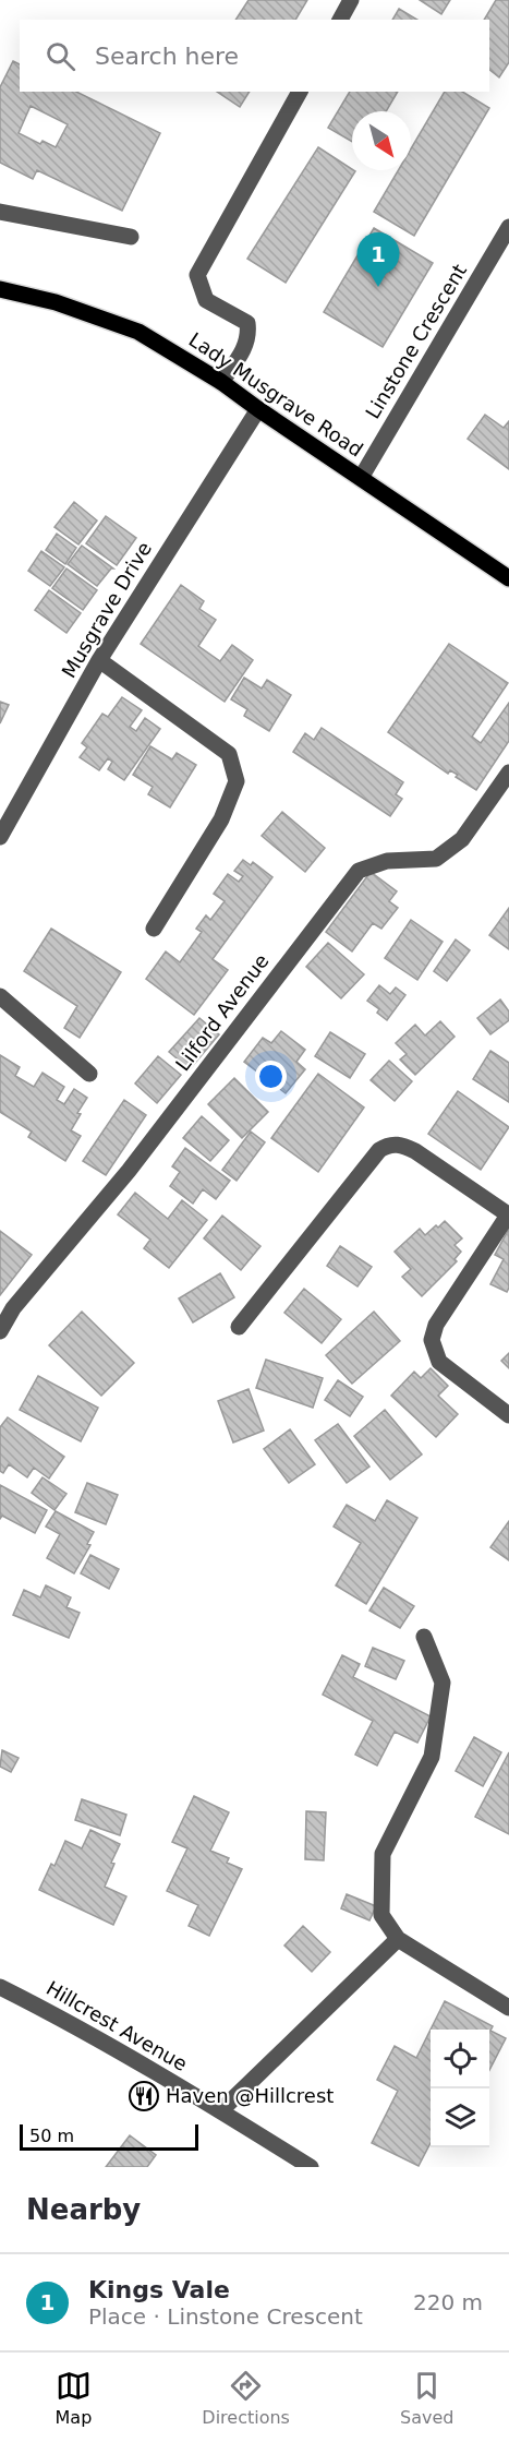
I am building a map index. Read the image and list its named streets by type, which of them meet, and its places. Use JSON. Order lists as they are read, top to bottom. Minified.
{"streets":{"main road":["Lady Musgrave Road"],"street":["Linstone Crescent","Musgrave Drive","Lilford Avenue","Hillcrest Avenue"]},"crossings":[["Linstone Crescent","Lady Musgrave Road"],["Lady Musgrave Road","Musgrave Drive"]],"places":{"restaurant":["Haven @Hillcrest"]},"scale_bar":"50 m","north":"bottom right","page":{"search":"Search here","pins":"1","scale":"50 m","heading":"Nearby","list":[{"mark":"1","name":"Kings Vale","note":"Place · Linstone Crescent","value":"220 m"}],"nav":["Map","Directions","Saved"]}}
